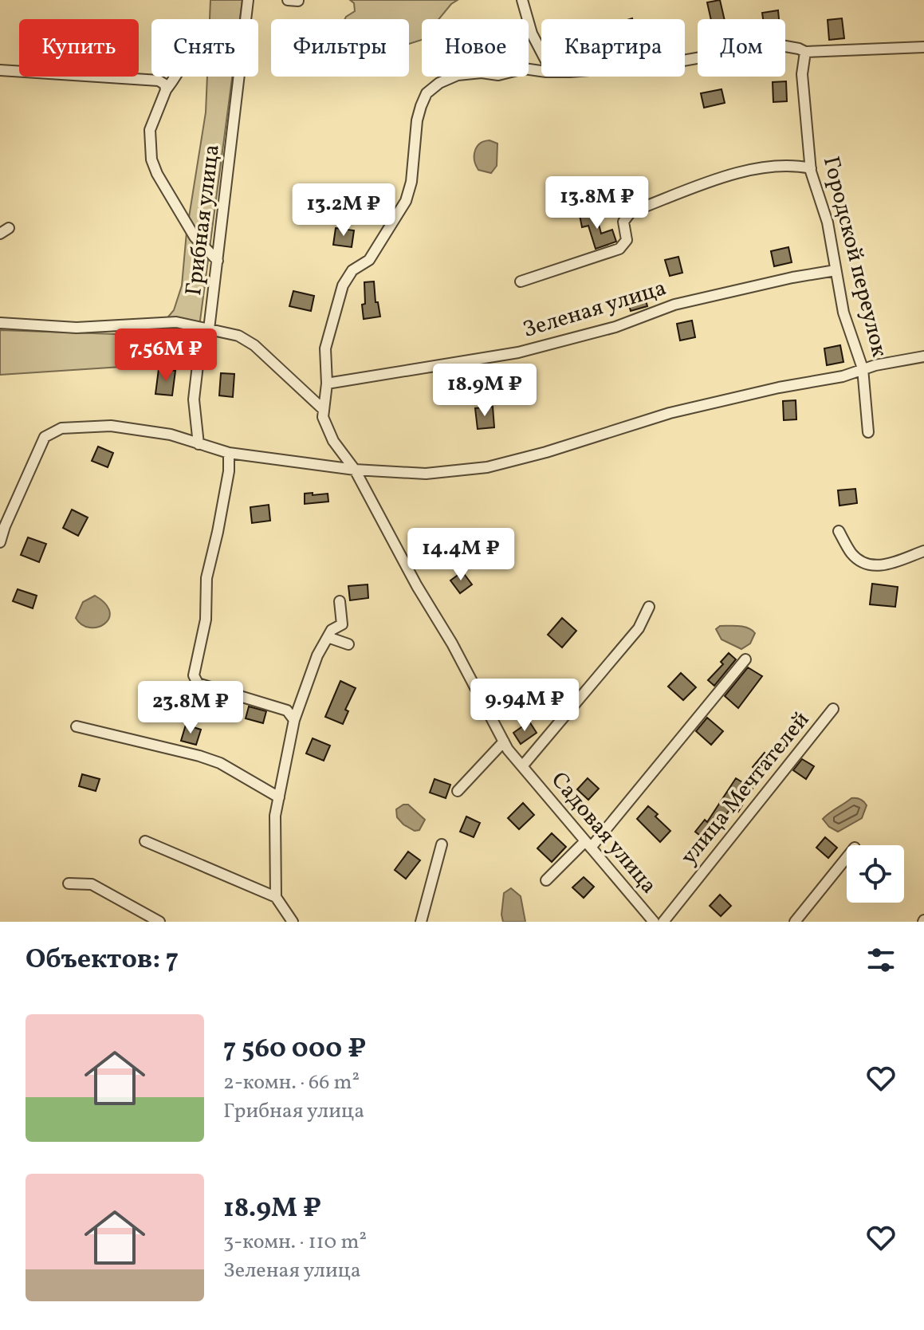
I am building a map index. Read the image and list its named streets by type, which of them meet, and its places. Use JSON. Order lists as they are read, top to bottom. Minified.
{"streets":{"street":["Грибная улица","Городской переулок","Зеленая улица","улица Мечтателей","Садовая улица"]},"crossings":[["Городской переулок","Зеленая улица"]],"page":{"chip":["Купить","Снять","Фильтры","Новое","Квартира","Дом"],"price":["13.8M ₽","13.2M ₽","7.56M ₽","18.9M ₽","14.4M ₽","9.94M ₽","23.8M ₽"],"heading":"Объектов: 7","list":[{"name":"7 560 000 ₽","note":"2-комн. · 66 m² · Грибная улица"},{"name":"18.9M ₽","note":"3-комн. · 110 m² · Зеленая улица"}]}}
